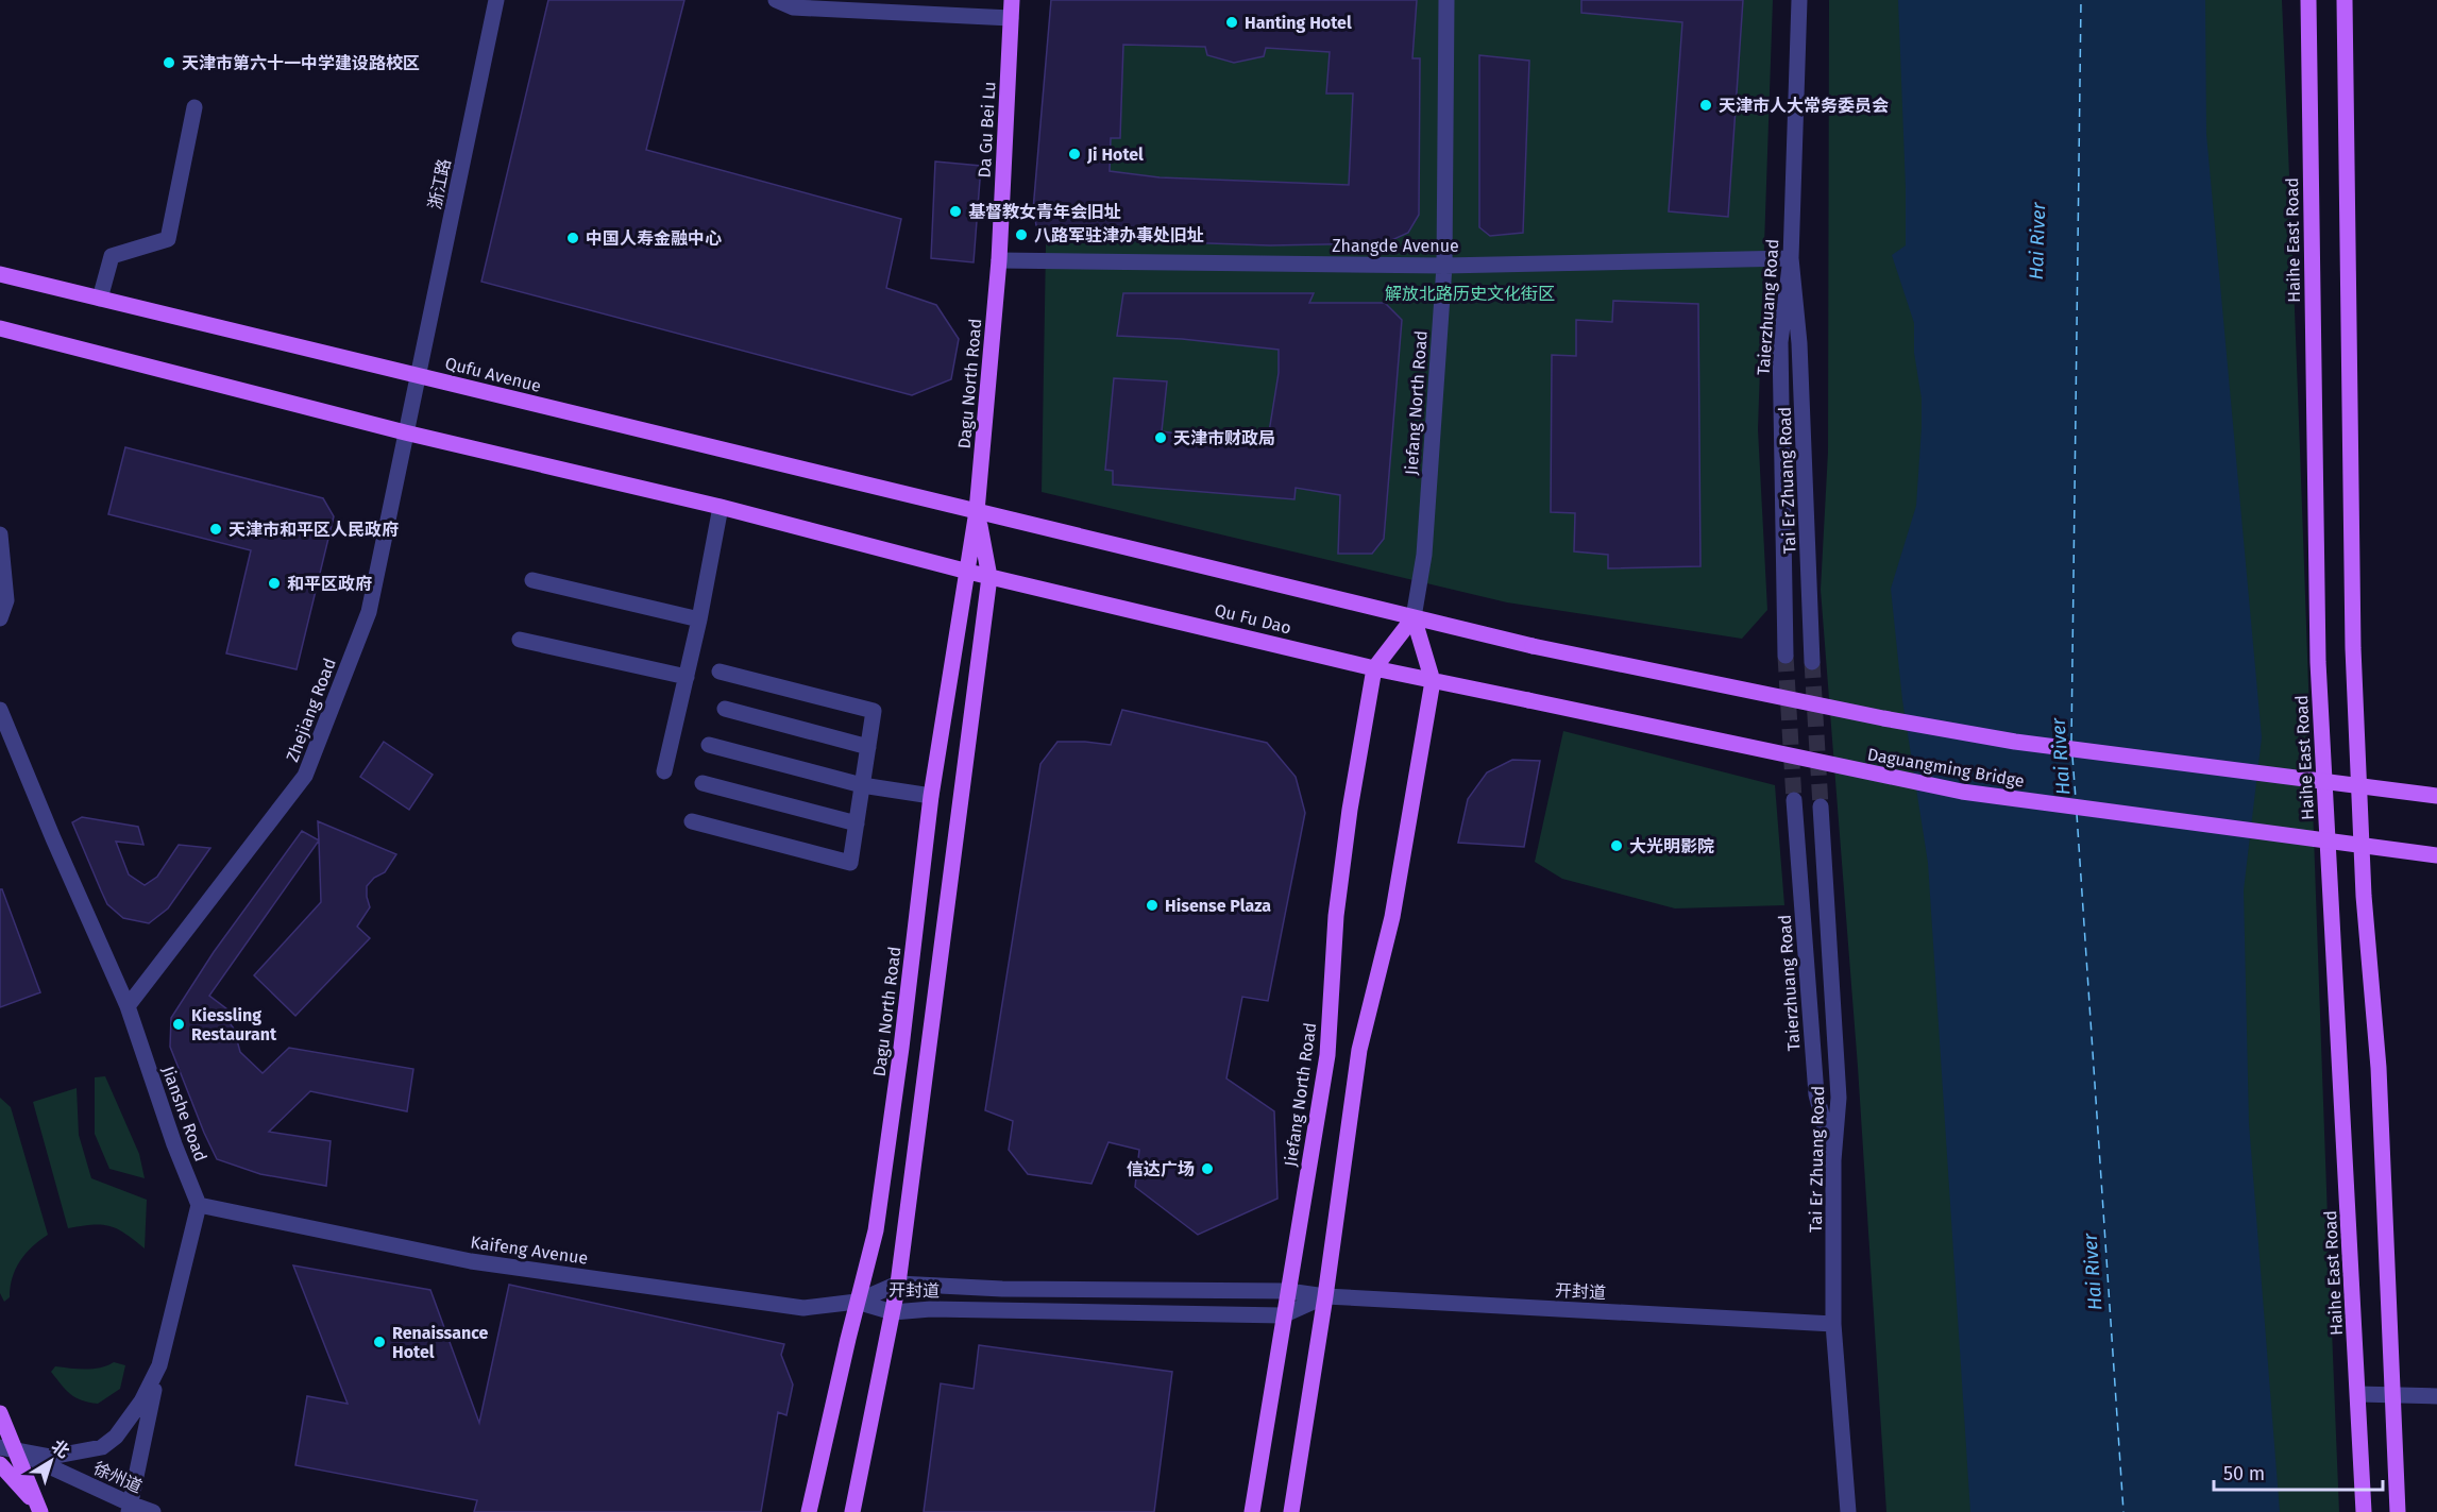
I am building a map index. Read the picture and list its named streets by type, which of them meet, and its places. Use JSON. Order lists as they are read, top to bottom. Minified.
{"streets":{"main road":["Da Gu Bei Lu","Haihe East Road","Qufu Avenue","Dagu North Road","Jiefang North Road","Qu Fu Dao","Daguangming Bridge"],"street":["浙江路","Zhangde Avenue","Taierzhuang Road","Tai Er Zhuang Road","Zhejiang Road","Jianshe Road","Kaifeng Avenue","开封道","徐州道"]},"crossings":[["Da Gu Bei Lu","Zhangde Avenue"],["Da Gu Bei Lu","Dagu North Road"],["浙江路","Qufu Avenue"],["浙江路","Zhejiang Road"],["Zhangde Avenue","Taierzhuang Road"],["Zhangde Avenue","Dagu North Road"],["Zhangde Avenue","Jiefang North Road"],["Zhangde Avenue","Tai Er Zhuang Road"],["Taierzhuang Road","Tai Er Zhuang Road"],["Qufu Avenue","Dagu North Road"],["Qufu Avenue","Zhejiang Road"],["Dagu North Road","Qu Fu Dao"],["Dagu North Road","Kaifeng Avenue"],["Dagu North Road","开封道"],["Jiefang North Road","Qu Fu Dao"],["Jiefang North Road","开封道"],["Tai Er Zhuang Road","开封道"],["Qu Fu Dao","Daguangming Bridge"],["Zhejiang Road","Jianshe Road"],["Jianshe Road","Kaifeng Avenue"],["Kaifeng Avenue","开封道"]],"water":["Hai River"],"parks":["解放北路历史文化街区"],"places":["Hanting Hotel","天津市第六十一中学建设路校区","天津市人大常务委员会","Ji Hotel","基督教女青年会旧址","八路军驻津办事处旧址","中国人寿金融中心","天津市财政局","天津市和平区人民政府","和平区政府","大光明影院","Hisense Plaza","Kiessling Restaurant","信达广场","Renaissance Hotel"],"scale_bar":"50 m","north":"top right"}
